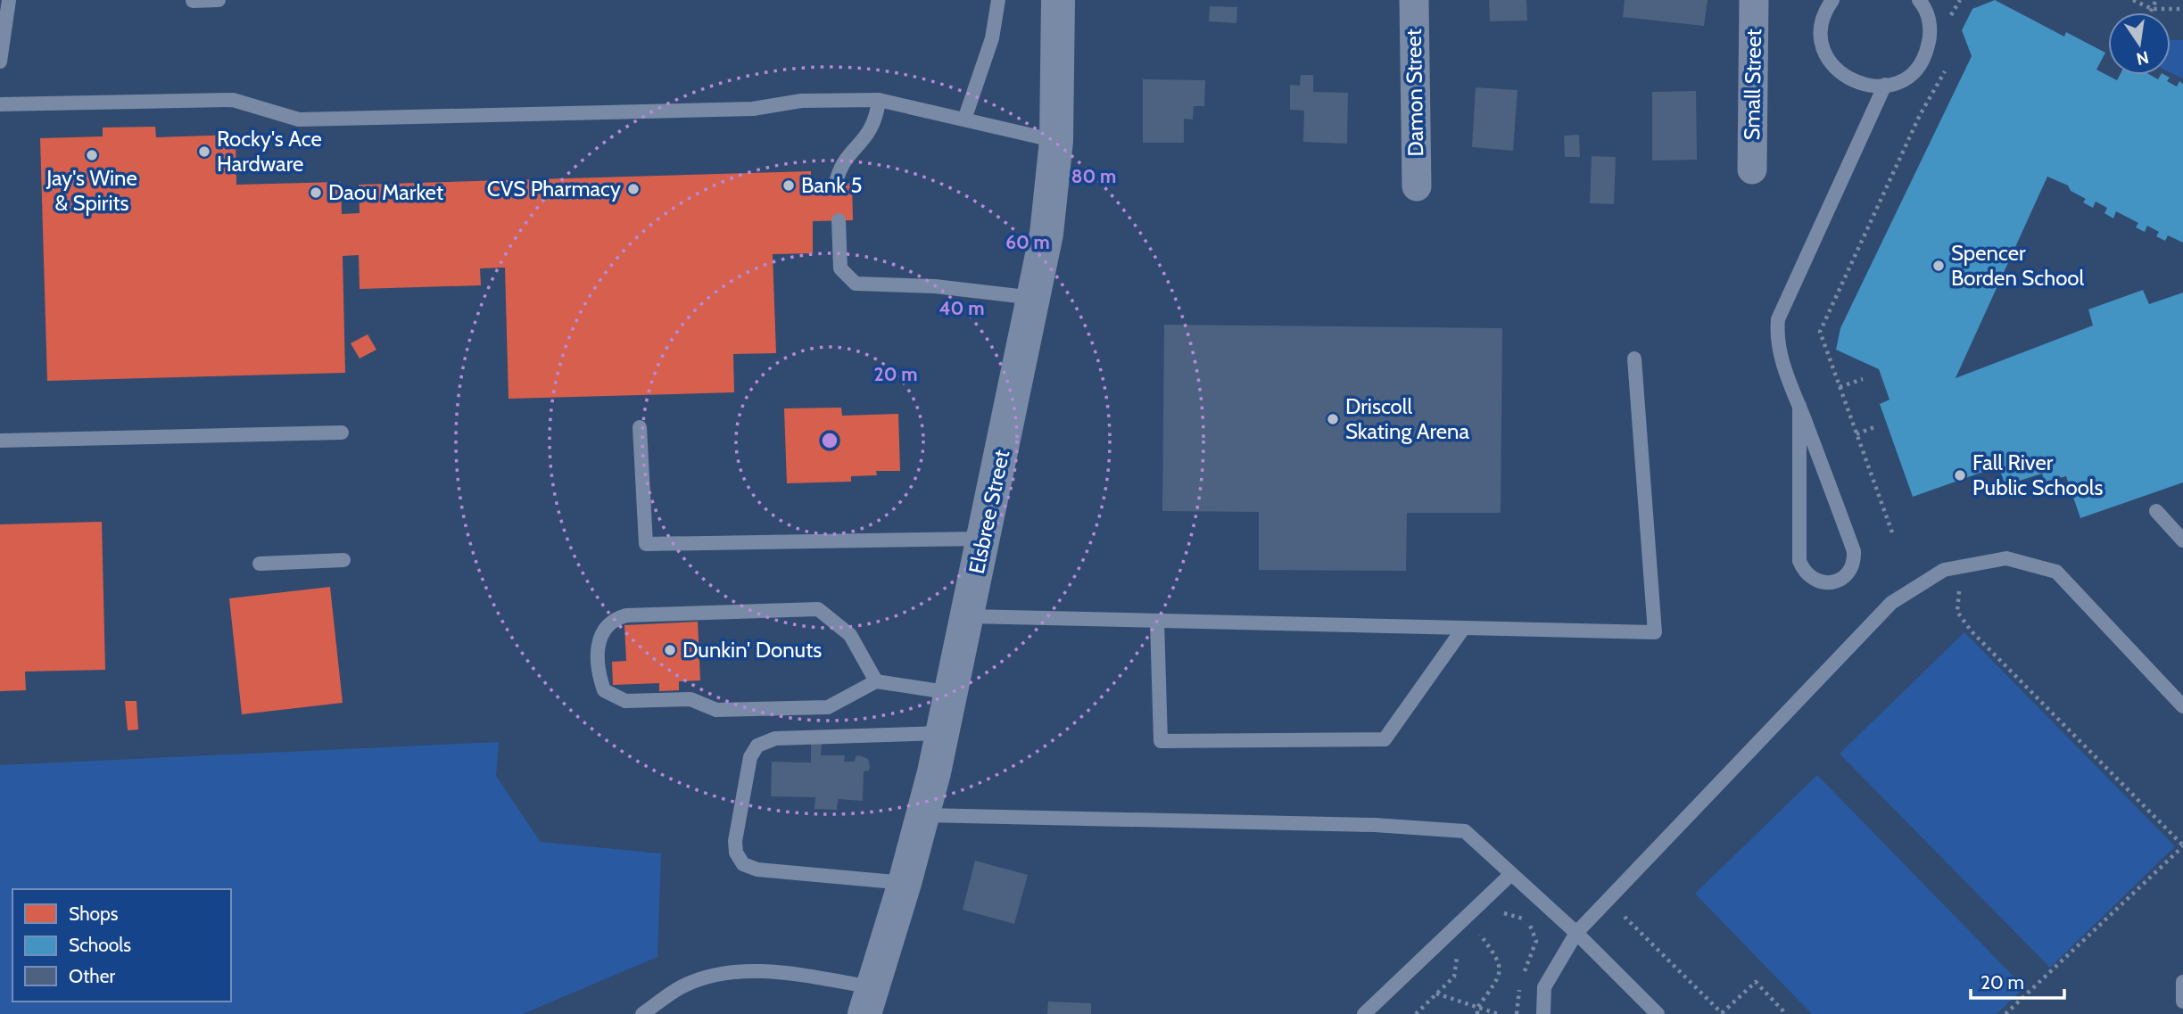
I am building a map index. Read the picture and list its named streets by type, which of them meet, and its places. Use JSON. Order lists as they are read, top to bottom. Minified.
{"streets":{"street":["Small Street","Damon Street","Elsbree Street"]},"places":["Rocky's Ace Hardware","Jay's Wine & Spirits","Bank 5","CVS Pharmacy","Daou Market","Spencer Borden School","Driscoll Skating Arena","Fall River Public Schools","Dunkin' Donuts"],"legend":["Shops","Schools","Other"],"scale_bar":"20 m","north":"bottom","rings":["80 m","60 m","40 m","20 m"]}
